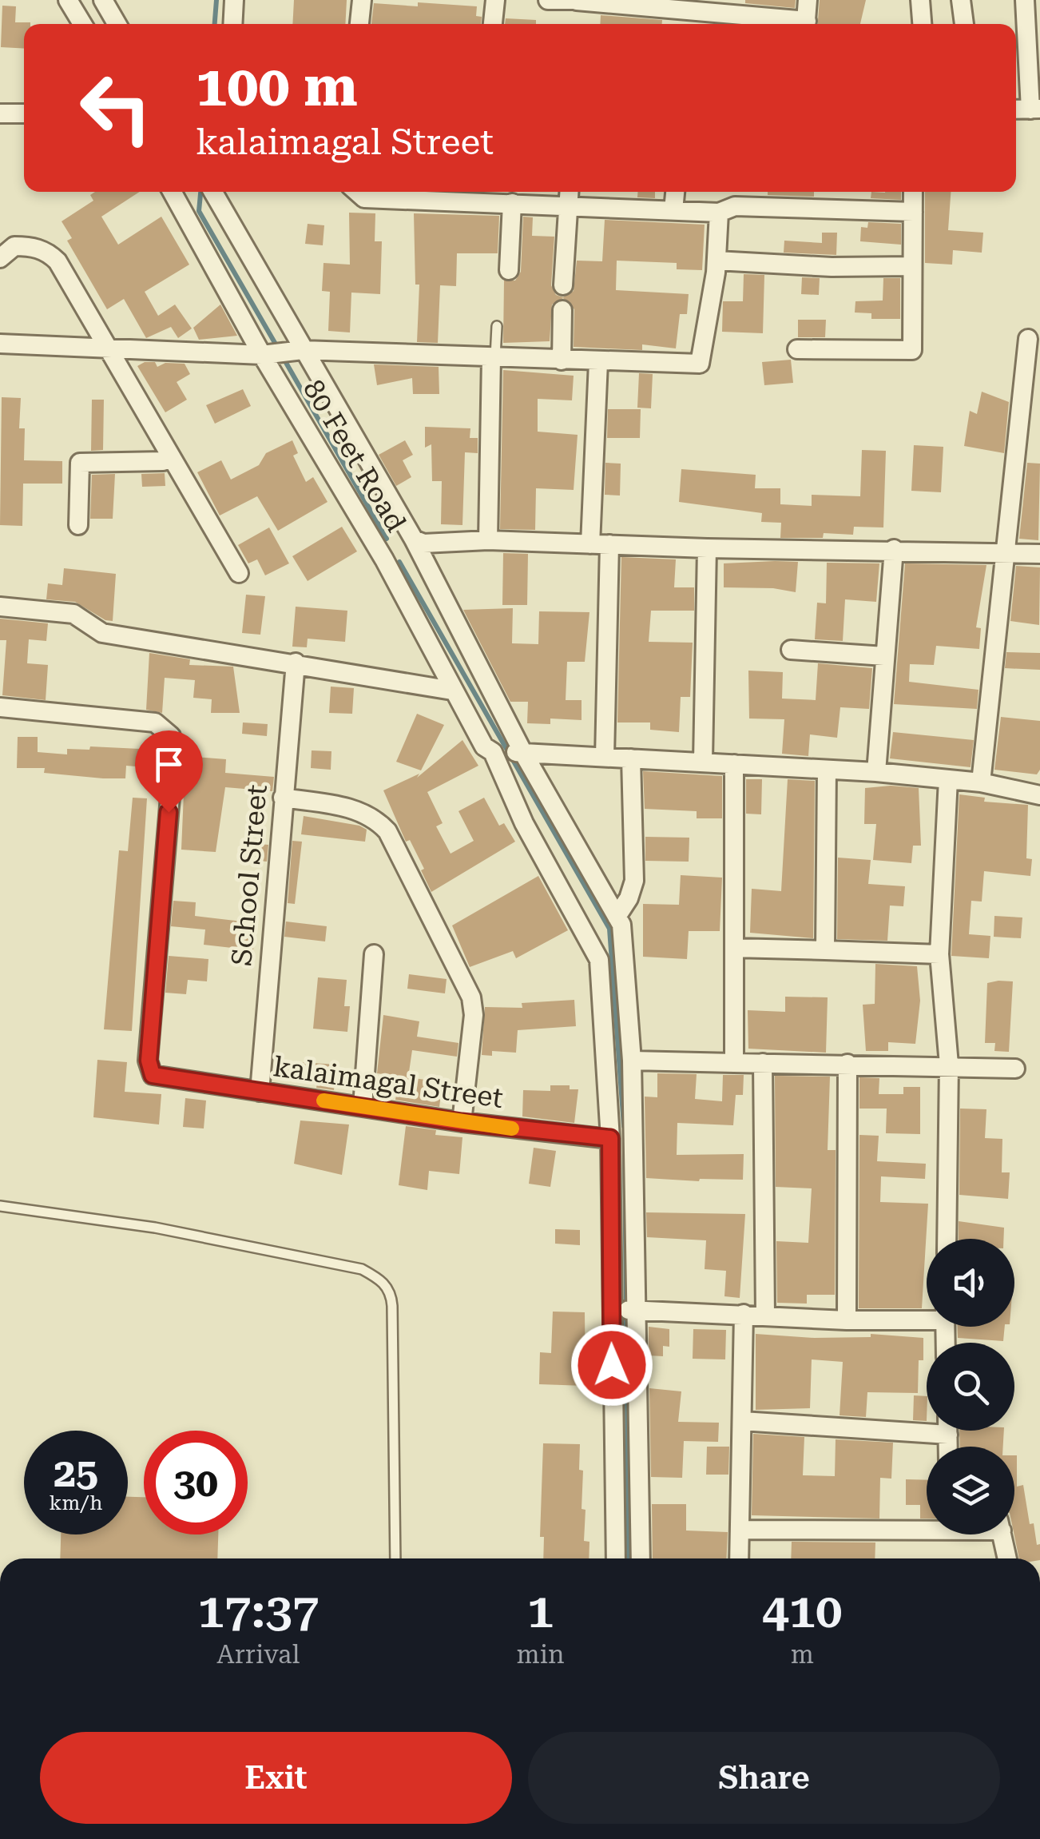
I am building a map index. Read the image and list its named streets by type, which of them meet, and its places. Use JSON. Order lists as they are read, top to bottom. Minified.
{"streets":{"street":["80 Feet Road","School Street","kalaimagal Street"]},"crossings":[["80 Feet Road","kalaimagal Street"],["School Street","kalaimagal Street"]],"page":{"turn":["100 m","kalaimagal Street"],"speed":"25 km/h","limit":"30","eta":["17:37","Arrival","1","min","410","m"],"buttons":["Exit","Share"]}}
